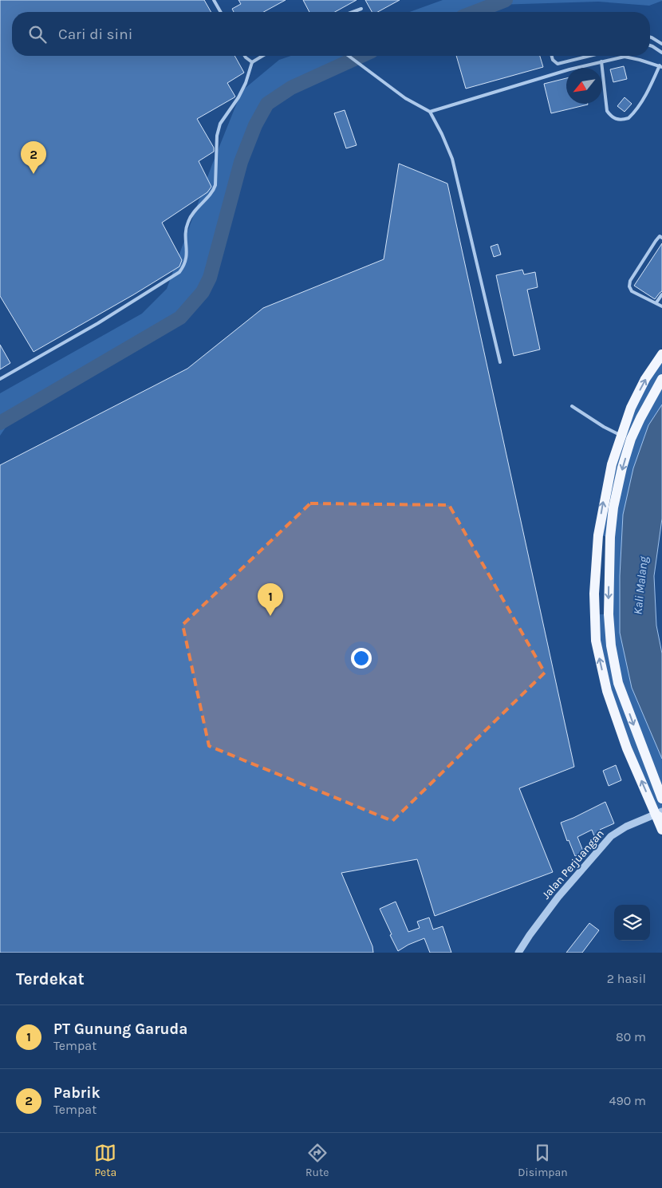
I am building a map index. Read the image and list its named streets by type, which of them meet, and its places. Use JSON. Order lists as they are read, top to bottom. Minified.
{"streets":{"street":["Jalan Perjuangan"]},"water":["Kali Malang"],"north":"bottom left","page":{"search":"Cari di sini","pins":["2","1"],"heading":["Terdekat","2 hasil"],"list":[{"mark":"1","name":"PT Gunung Garuda","note":"Tempat","value":"80 m"},{"mark":"2","name":"Pabrik","note":"Tempat","value":"490 m"}],"nav":["Peta","Rute","Disimpan"]}}
